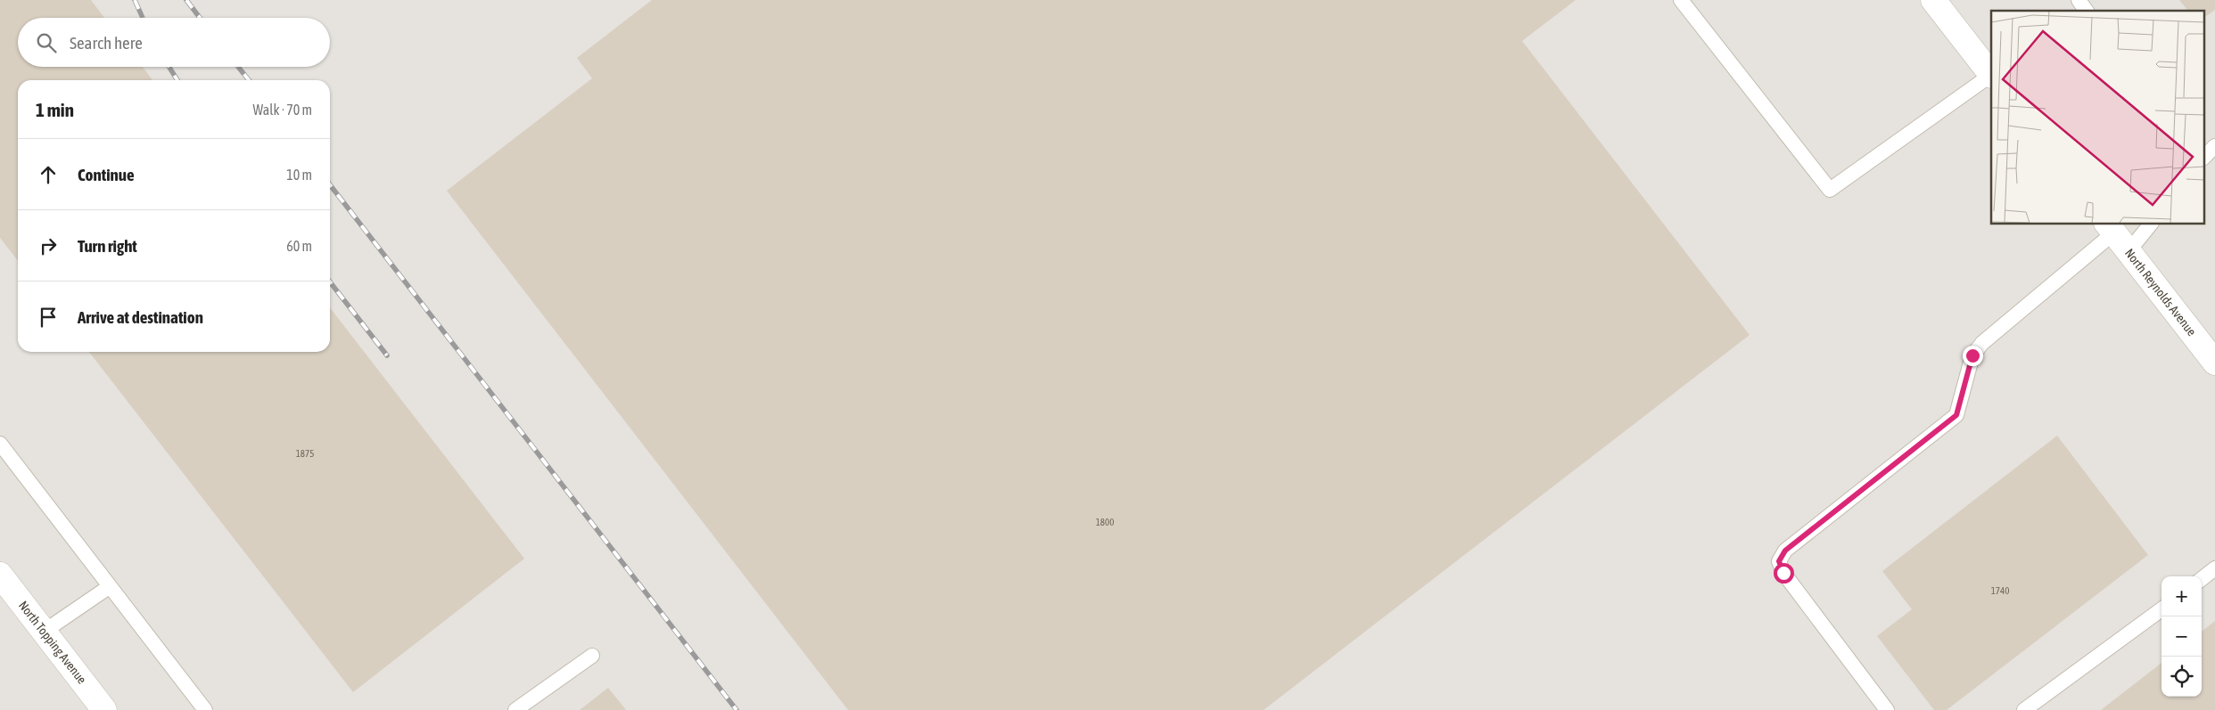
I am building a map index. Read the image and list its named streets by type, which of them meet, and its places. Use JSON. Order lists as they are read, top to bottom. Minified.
{"streets":{"street":["North Reynolds Avenue","North Topping Avenue"]},"house_numbers":["1875","1800","1740"],"page":{"search":"Search here","heading":["1 min","Walk · 70 m"],"list":[["Continue","10 m"],["Turn right","60 m"],"Arrive at destination"],"map_buttons":["+","−"]}}
